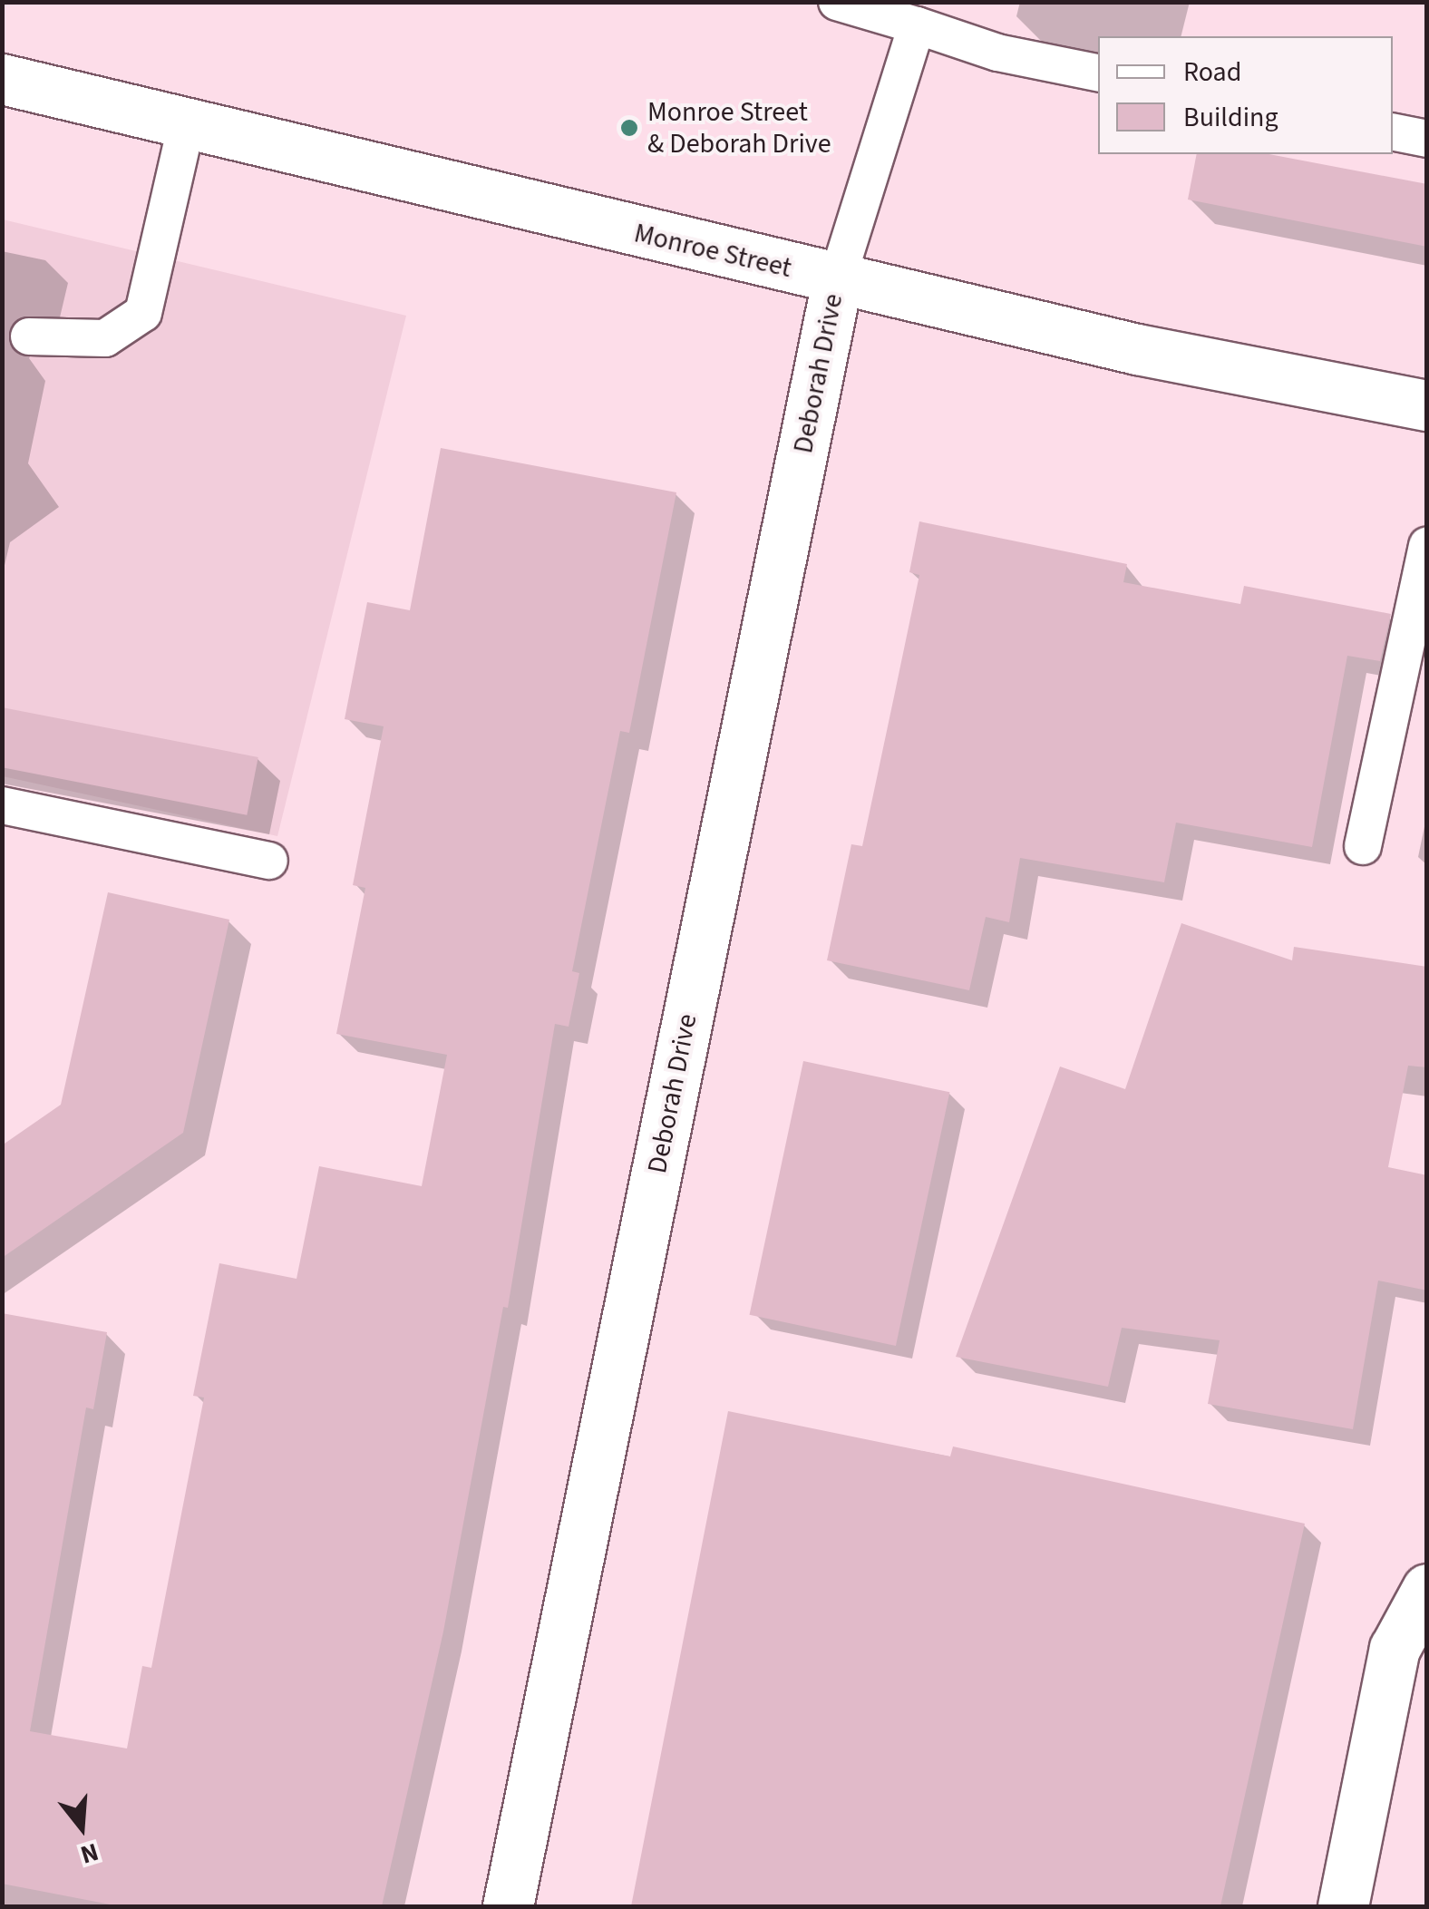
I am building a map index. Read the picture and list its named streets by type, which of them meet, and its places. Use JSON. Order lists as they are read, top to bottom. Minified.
{"streets":{"street":["Monroe Street","Deborah Drive"]},"crossings":[["Monroe Street","Deborah Drive"]],"places":["Monroe Street & Deborah Drive"],"legend":["Road","Building"],"north":"bottom"}
